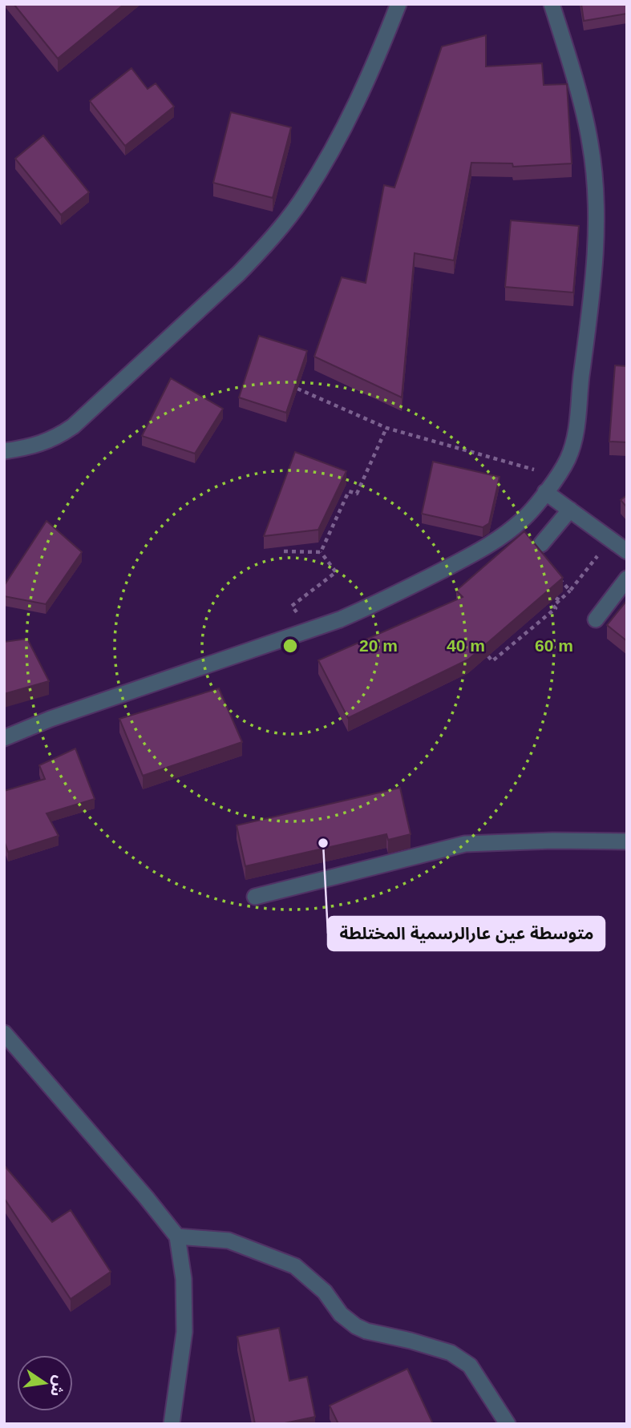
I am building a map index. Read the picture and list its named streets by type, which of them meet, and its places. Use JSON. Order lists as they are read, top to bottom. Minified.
{"places":["متوسطة عين عارالرسمية المختلطة"],"north":"right","rings":["20 m","40 m","60 m"]}
